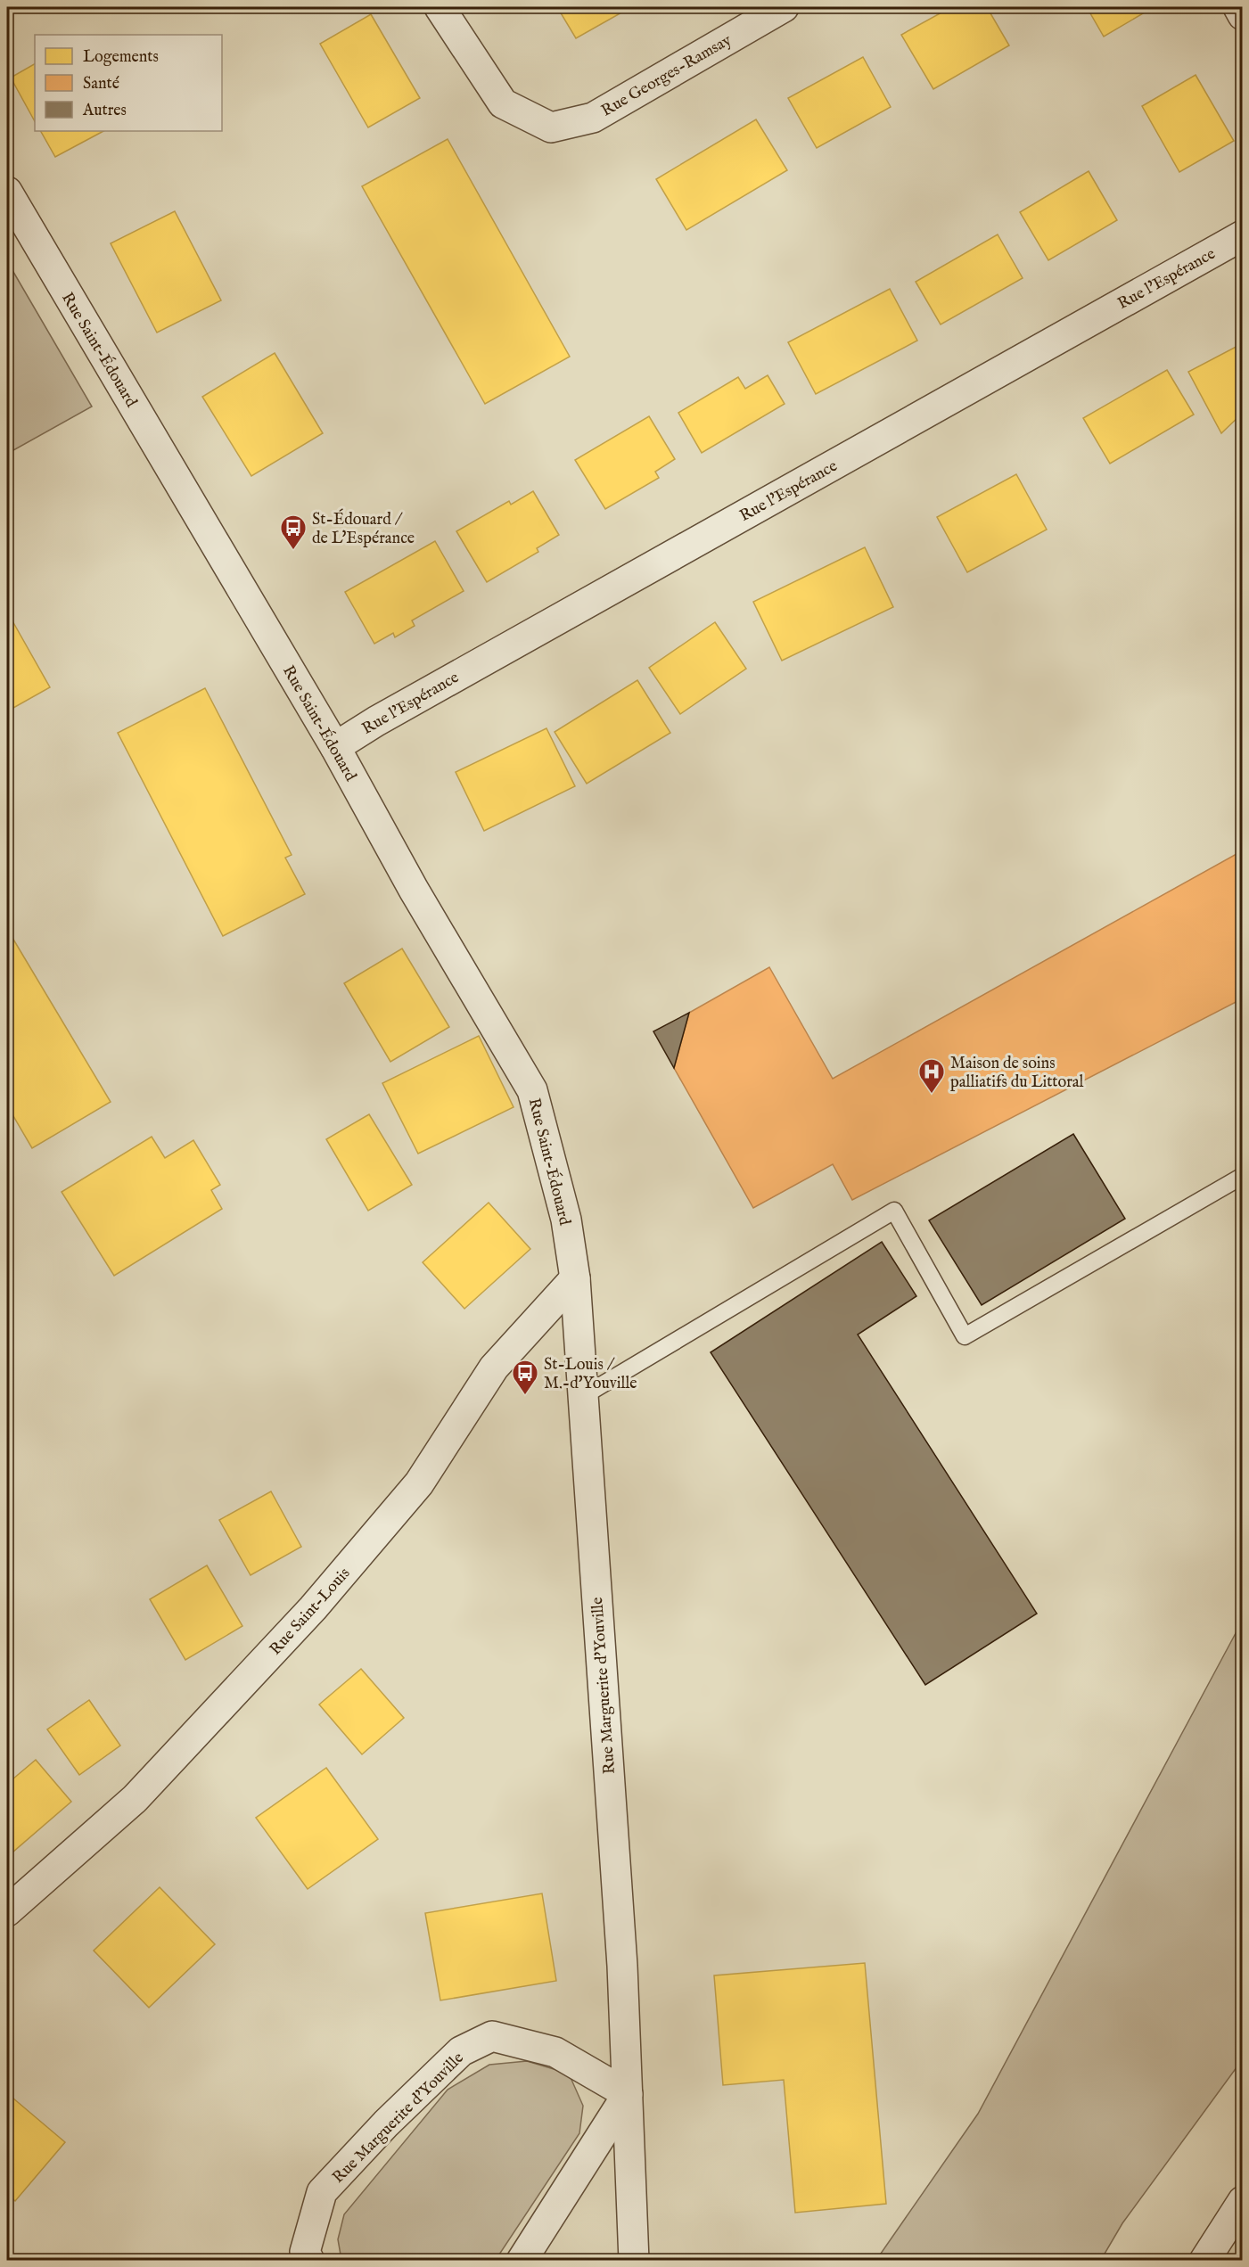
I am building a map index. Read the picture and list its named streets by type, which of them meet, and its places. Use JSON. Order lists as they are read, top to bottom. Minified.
{"streets":{"street":["Rue Georges-Ramsay","Rue l'Espérance","Rue Saint-Édouard","Rue Saint-Louis","Rue Marguerite d'Youville"]},"crossings":[["Rue l'Espérance","Rue Saint-Édouard"],["Rue Saint-Édouard","Rue Saint-Louis"],["Rue Saint-Édouard","Rue Marguerite d'Youville"],["Rue Saint-Louis","Rue Marguerite d'Youville"]],"places":{"bus stop":["St-Édouard / de L'Espérance","St-Louis / M.-d'Youville"],"hospital":["Maison de soins palliatifs du Littoral"]},"legend":["Logements","Santé","Autres"]}
